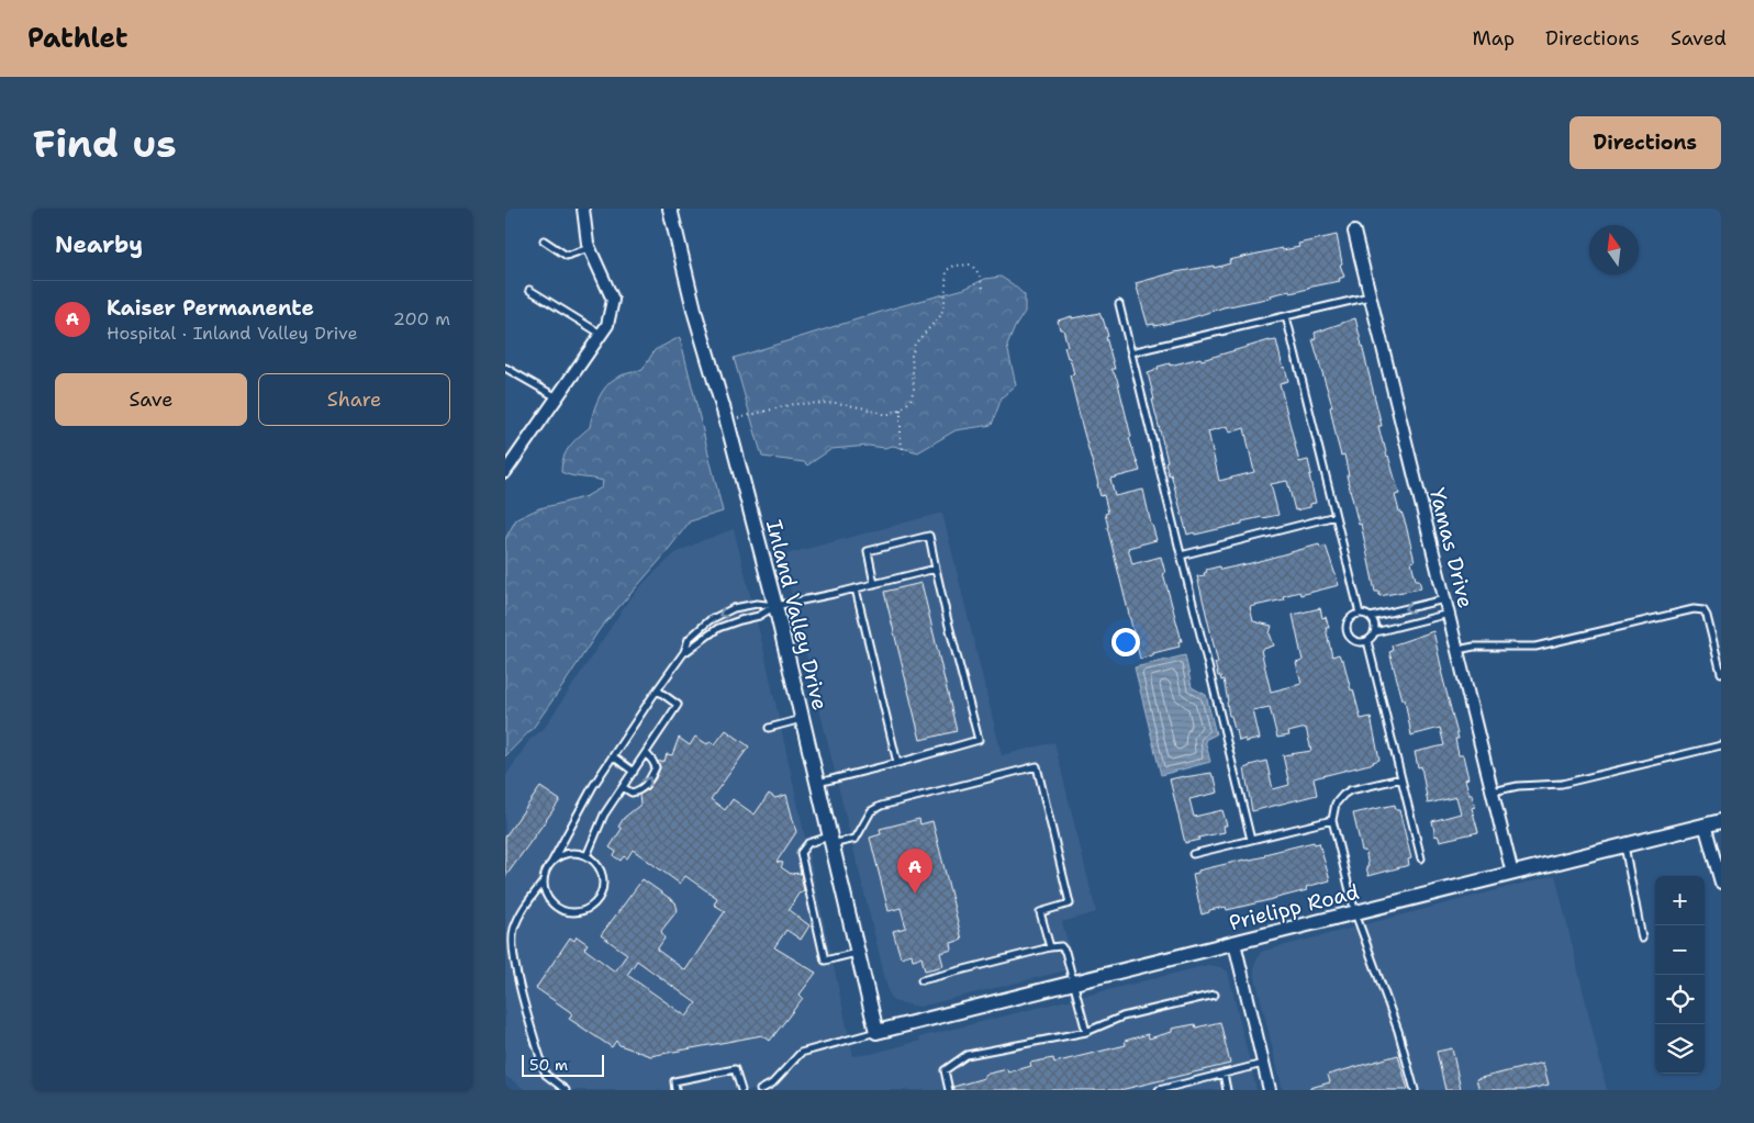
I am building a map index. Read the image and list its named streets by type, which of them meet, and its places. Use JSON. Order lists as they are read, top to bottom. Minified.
{"streets":{"street":["Yamas Drive","Inland Valley Drive","Prielipp Road"]},"crossings":[["Yamas Drive","Prielipp Road"],["Inland Valley Drive","Prielipp Road"]],"scale_bar":"50 m","north":"top","page":{"header":"Pathlet","nav":["Map","Directions","Saved"],"buttons":["Directions",["Save","Share"]],"title":"Find us","heading":"Nearby","list":[{"mark":"A","name":"Kaiser Permanente","note":"Hospital · Inland Valley Drive","value":"200 m"}],"pins":"A","map_buttons":["+","−"],"scale":"50 m"}}
